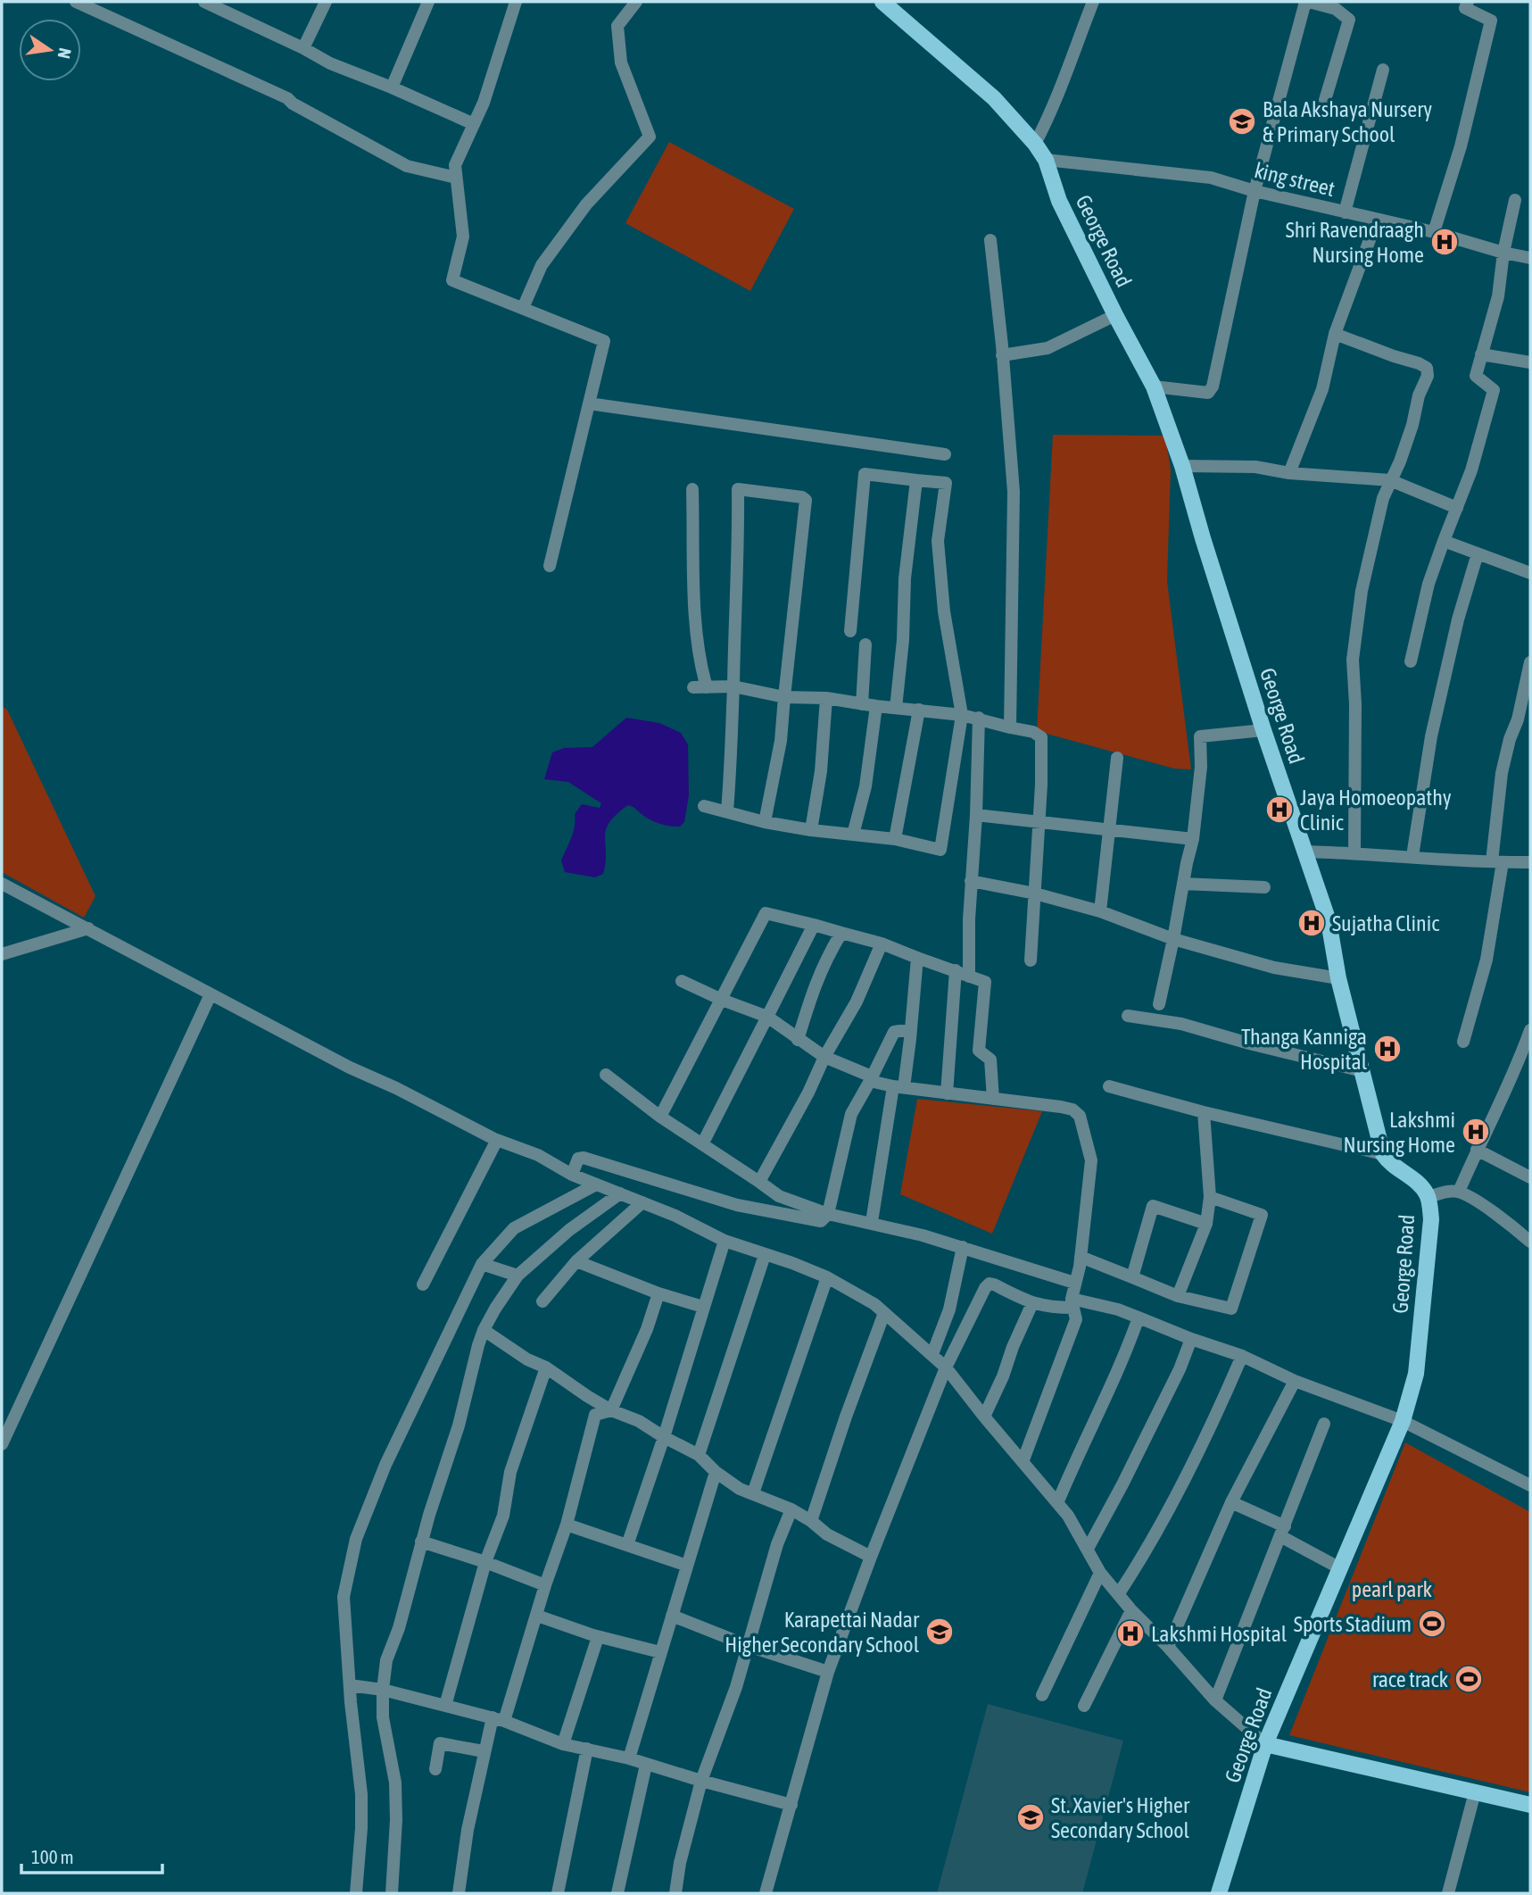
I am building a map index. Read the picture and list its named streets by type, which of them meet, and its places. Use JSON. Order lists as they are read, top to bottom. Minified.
{"streets":{"main road":["George Road"],"street":["king street"]},"crossings":[["king street","George Road"]],"parks":["pearl park"],"places":{"school or university":["Bala Akshaya Nursery & Primary School","Karapettai Nadar Higher Secondary School","St. Xavier's Higher Secondary School"],"hospital":["Shri Ravendraagh Nursing Home","Jaya Homoeopathy Clinic","Sujatha Clinic","Thanga Kanniga Hospital","Lakshmi Nursing Home","Lakshmi Hospital"],"sports":["Sports Stadium","race track"]},"scale_bar":"100 m","north":"right"}
